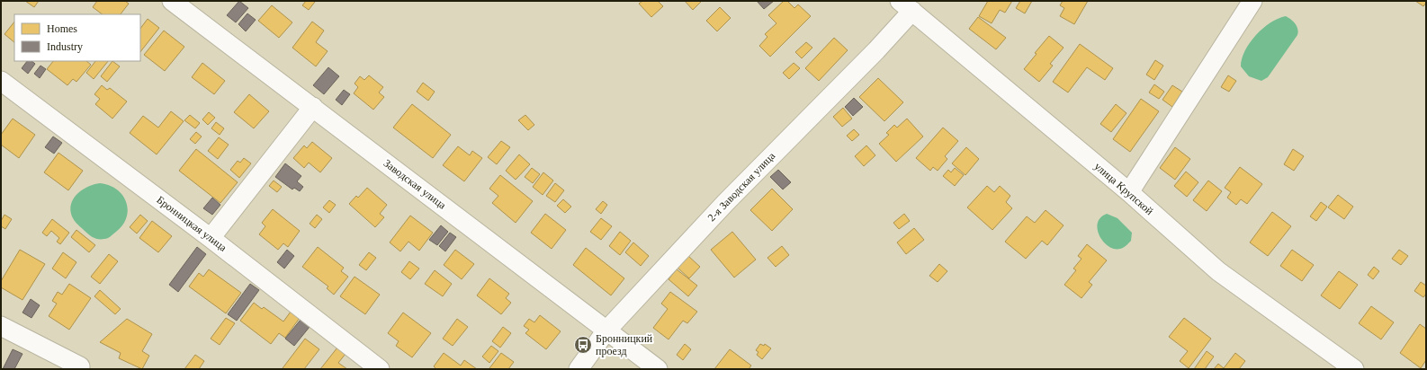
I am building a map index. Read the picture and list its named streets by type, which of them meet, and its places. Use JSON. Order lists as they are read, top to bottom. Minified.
{"streets":{"street":["Заводская улица","2-я Заводская улица","улица Крупской","Бронницкая улица"]},"crossings":[["Заводская улица","2-я Заводская улица"],["2-я Заводская улица","улица Крупской"]],"places":{"bus stop":["Бронницкий проезд"]},"legend":["Homes","Industry"]}
